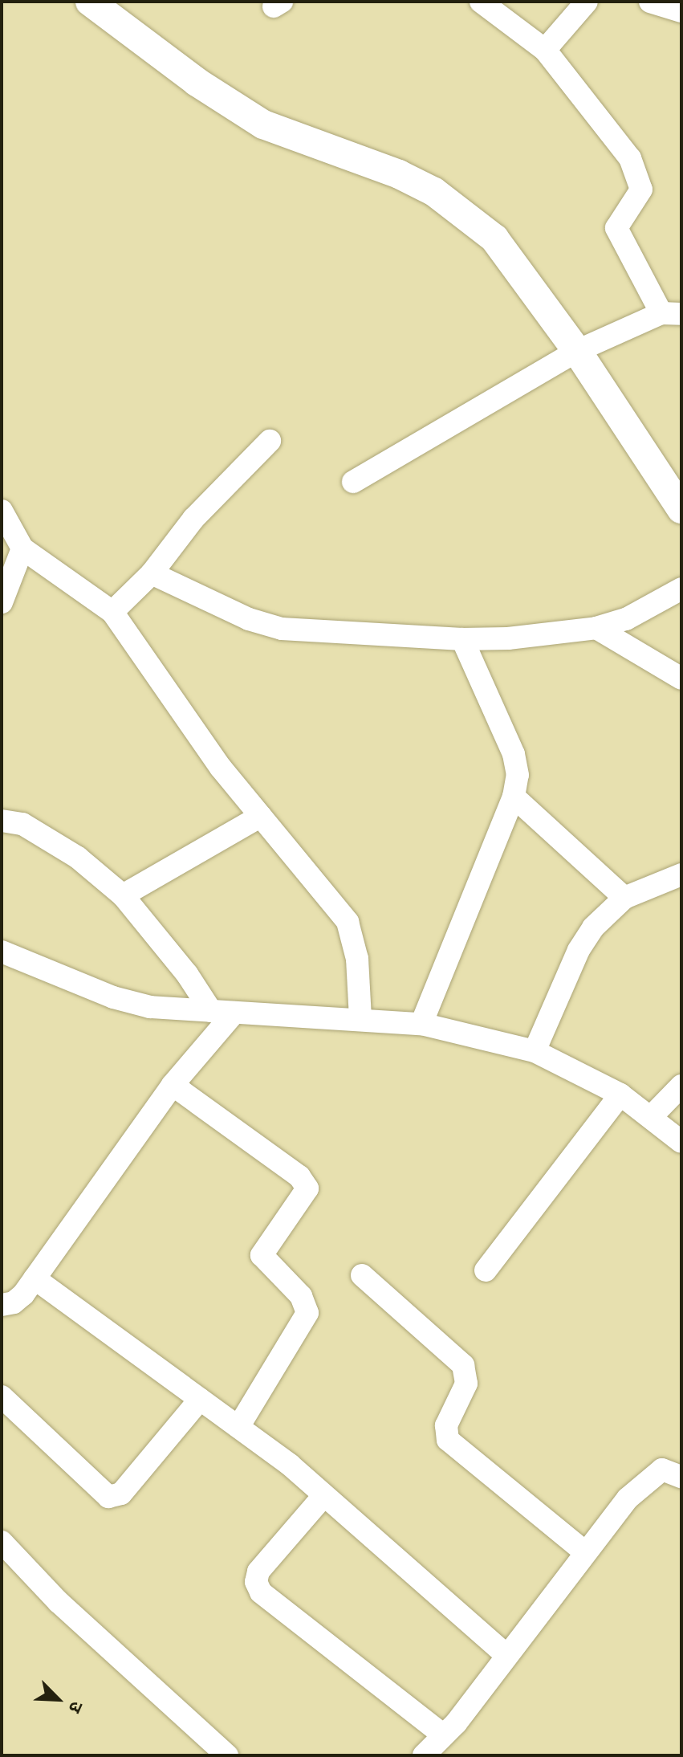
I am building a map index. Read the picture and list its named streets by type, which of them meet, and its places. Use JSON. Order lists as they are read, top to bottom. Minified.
{"north":"bottom right"}
